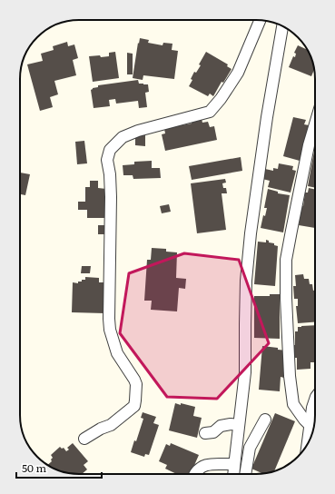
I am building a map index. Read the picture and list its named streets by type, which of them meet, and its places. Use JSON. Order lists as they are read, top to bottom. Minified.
{"scale_bar":"50 m"}
